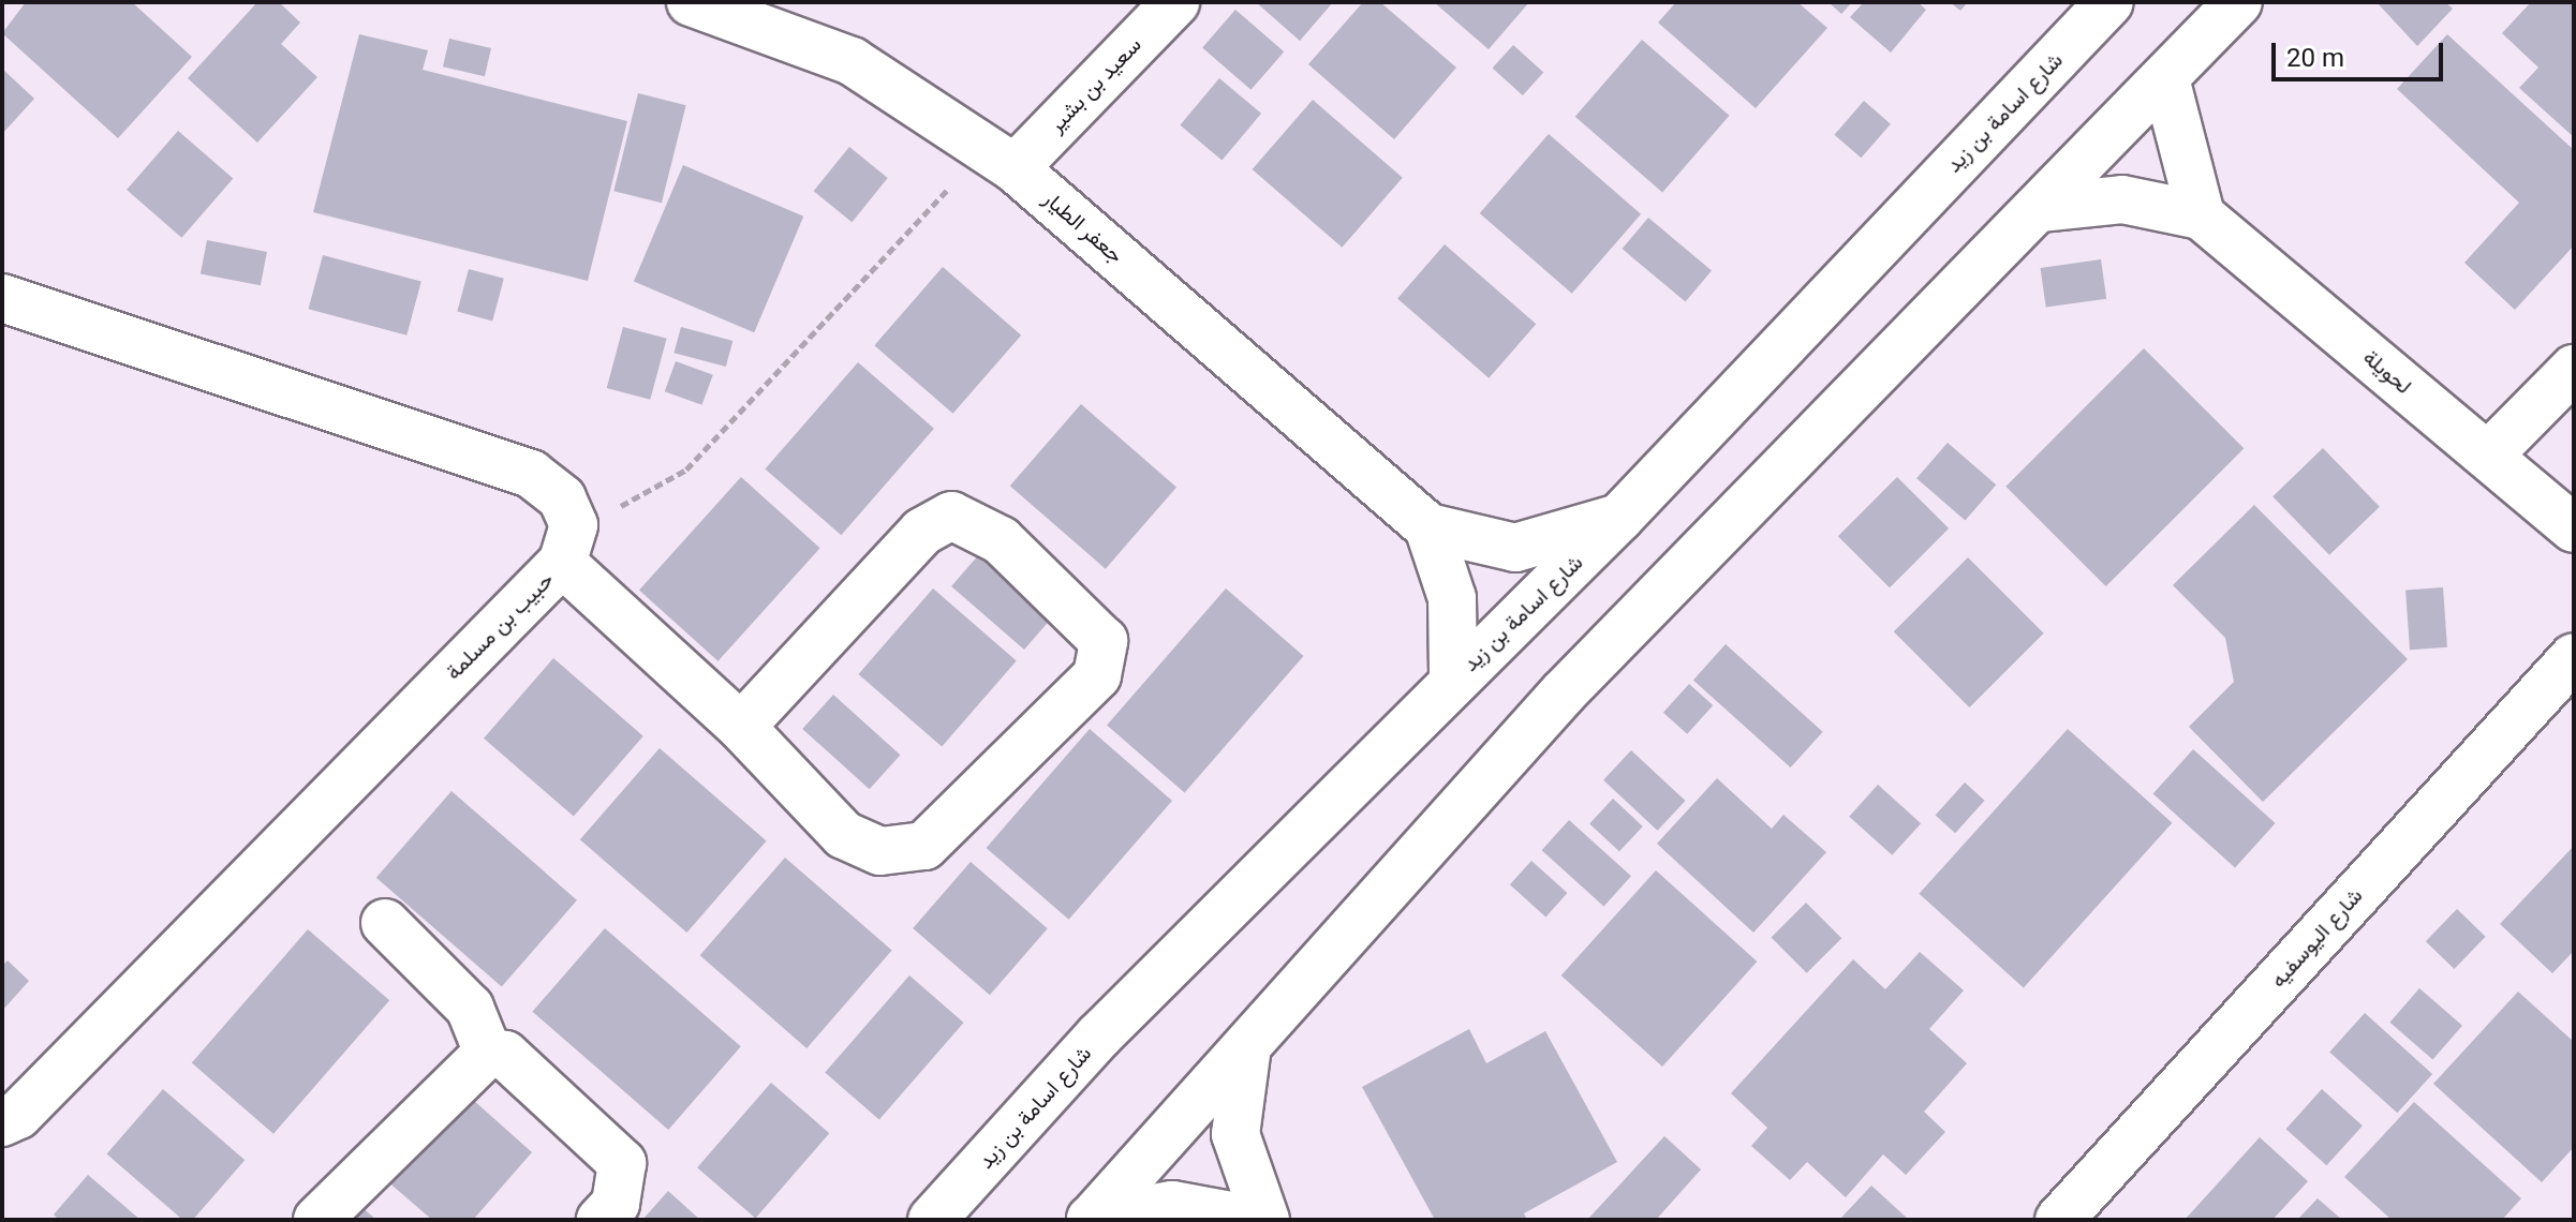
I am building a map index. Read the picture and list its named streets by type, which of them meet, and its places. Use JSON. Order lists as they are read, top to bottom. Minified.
{"streets":{"street":["سعيد بن بشير","شارع اسامة بن زيد","جعفر الطيار","لحويلة","حبيب بن مسلمة","شارع اليوسفيه"]},"crossings":[["سعيد بن بشير","جعفر الطيار"],["شارع اسامة بن زيد","جعفر الطيار"]],"scale_bar":"20 m"}
